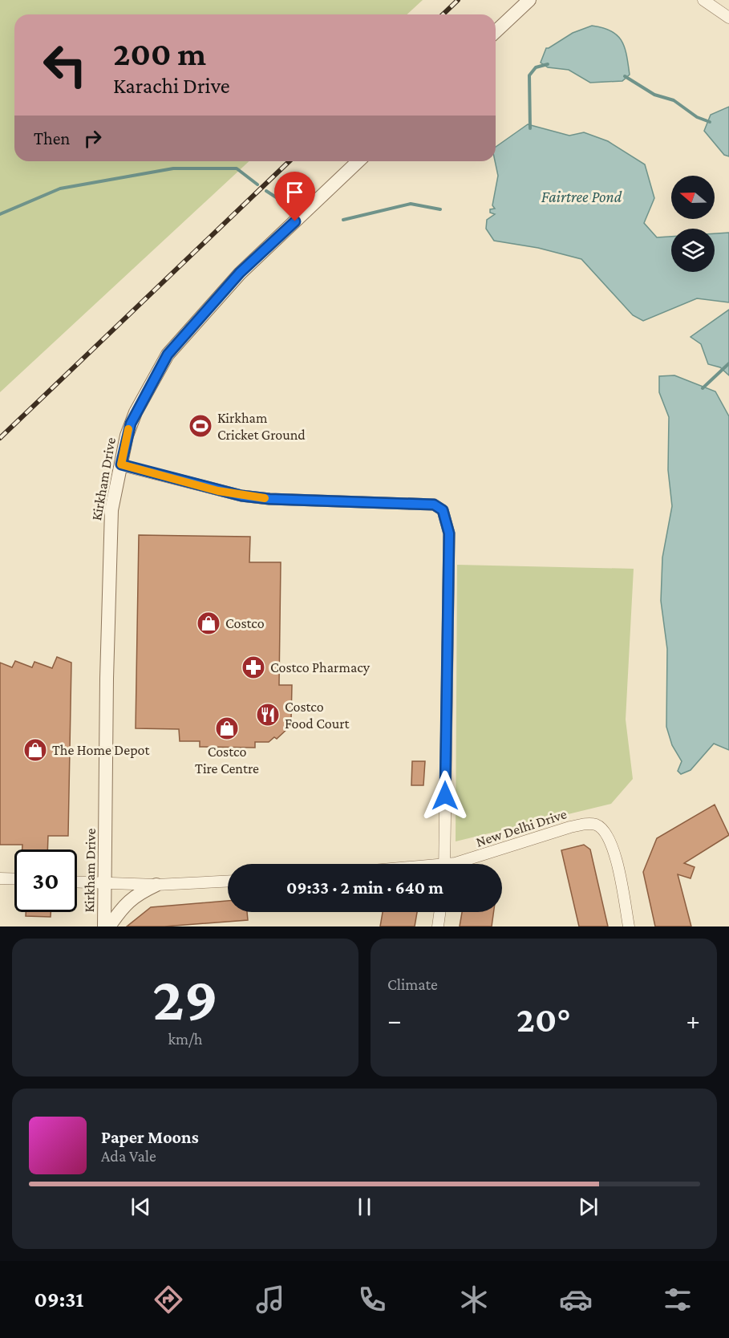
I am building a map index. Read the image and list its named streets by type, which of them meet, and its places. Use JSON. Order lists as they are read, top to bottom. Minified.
{"streets":{"street":["Kirkham Drive","New Delhi Drive"]},"water":["Fairtree Pond"],"places":{"sports":["Kirkham Cricket Ground"],"shop":["Costco","Costco Tire Centre","The Home Depot"],"pharmacy":["Costco Pharmacy"],"restaurant":["Costco Food Court"]},"north":"left","page":{"turn":["200 m","Karachi Drive"],"then":"Then","limit":"30","trip":"09:33 · 2 min · 640 m","tile":[["29","km/h"],"Climate"],"heat":["−","20°","+"],"song":["Paper Moons","Ada Vale"],"tabs":"09:31"}}
